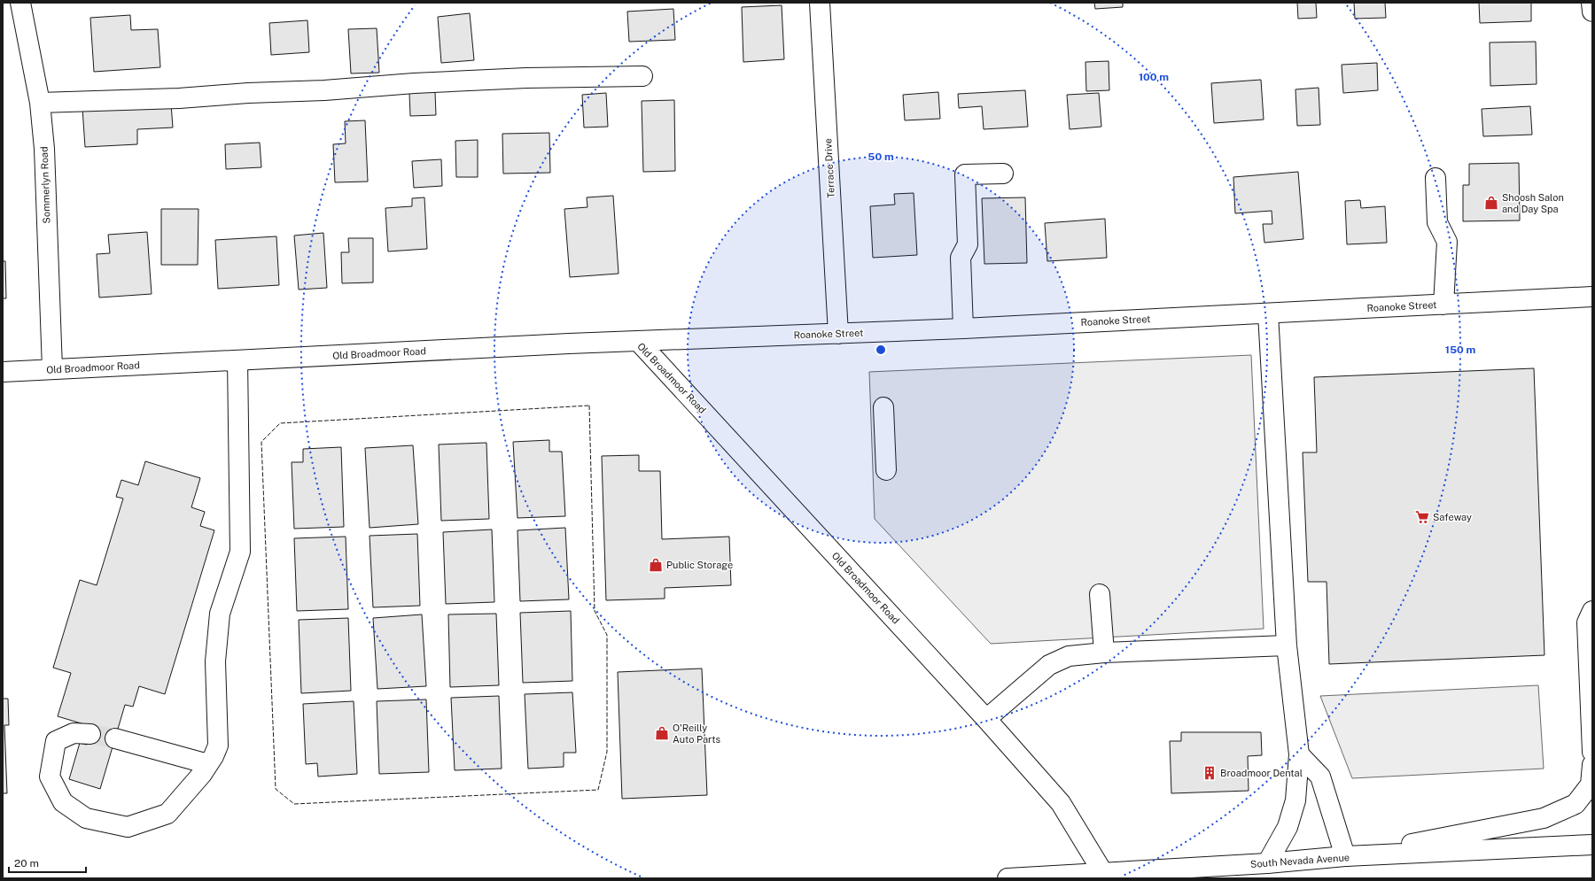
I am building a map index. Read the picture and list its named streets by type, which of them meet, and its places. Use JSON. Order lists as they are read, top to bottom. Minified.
{"streets":{"main road":["Terrace Drive","Sommerlyn Road","Roanoke Street","Old Broadmoor Road","South Nevada Avenue"]},"crossings":[["Terrace Drive","Roanoke Street"],["Sommerlyn Road","Old Broadmoor Road"],["Roanoke Street","Old Broadmoor Road"],["Old Broadmoor Road","South Nevada Avenue"]],"places":{"shop":["Shoosh Salon and Day Spa","Public Storage","O'Reilly Auto Parts"],"supermarket":["Safeway"],"building":["Broadmoor Dental"]},"scale_bar":"20 m","rings":["100 m","50 m","150 m"]}
